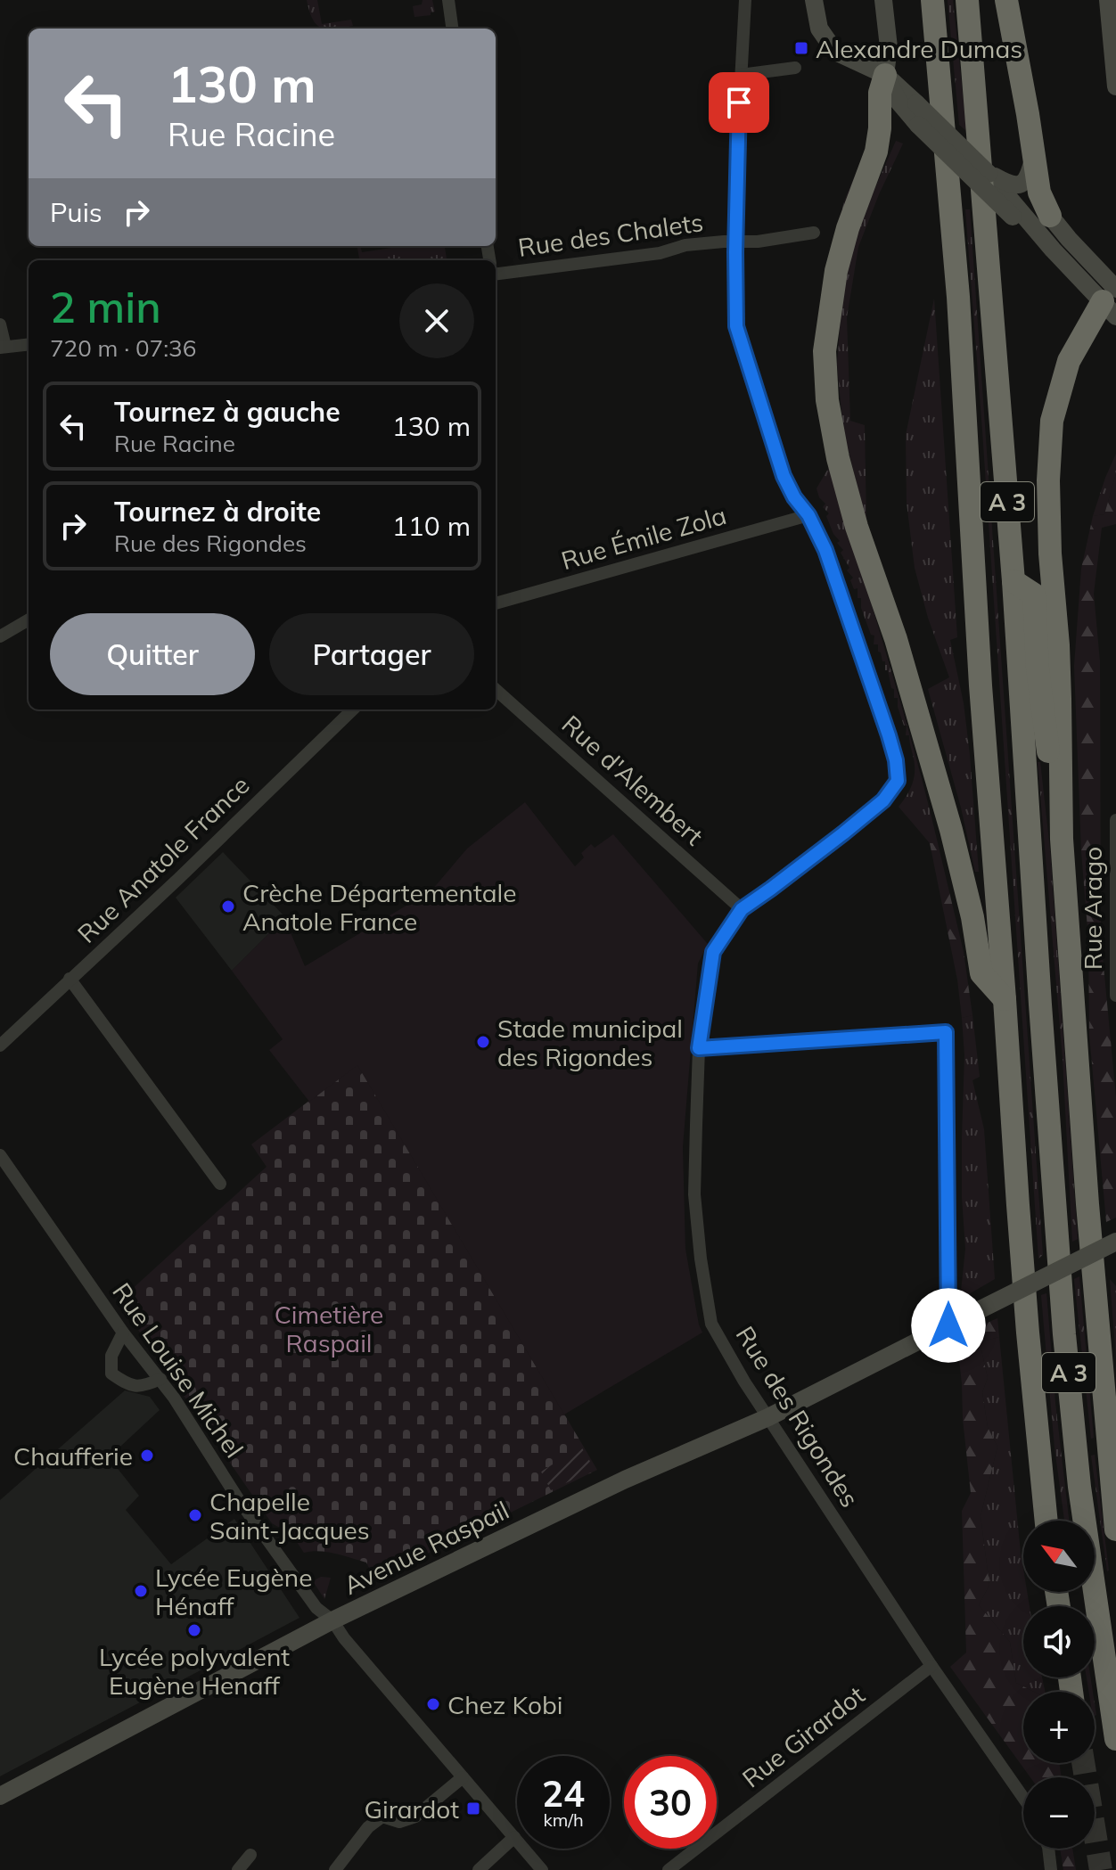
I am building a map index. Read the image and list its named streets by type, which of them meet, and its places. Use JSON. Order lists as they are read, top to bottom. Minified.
{"streets":{"highway":["A 3"],"main road":["Avenue Raspail"],"street":["Rue des Chalets","Rue Émile Zola","Rue d'Alembert","Rue Anatole France","Rue Arago","Rue Louise Michel","Rue des Rigondes","Rue Girardot"]},"crossings":[["Rue d'Alembert","Rue des Rigondes"],["Rue Louise Michel","Avenue Raspail"],["Rue des Rigondes","Avenue Raspail"],["Rue des Rigondes","Rue Girardot"]],"parks":["Cimetière Raspail"],"places":{"transit":["Alexandre Dumas","Girardot"],"other":["Crèche Départementale Anatole France","Stade municipal des Rigondes","Chaufferie","Chapelle Saint-Jacques","Lycée Eugène Hénaff","Lycée polyvalent Eugène Henaff","Chez Kobi"]},"north":"top left","page":{"turn":["130 m","Rue Racine"],"then":"Puis","heading":["2 min","720 m · 07:36"],"list":[{"name":"Tournez à gauche","note":"Rue Racine","value":"130 m"},{"name":"Tournez à droite","note":"Rue des Rigondes","value":"110 m"}],"buttons":["Quitter","Partager"],"map_buttons":["+","−"],"speed":"24 km/h","limit":"30"}}
